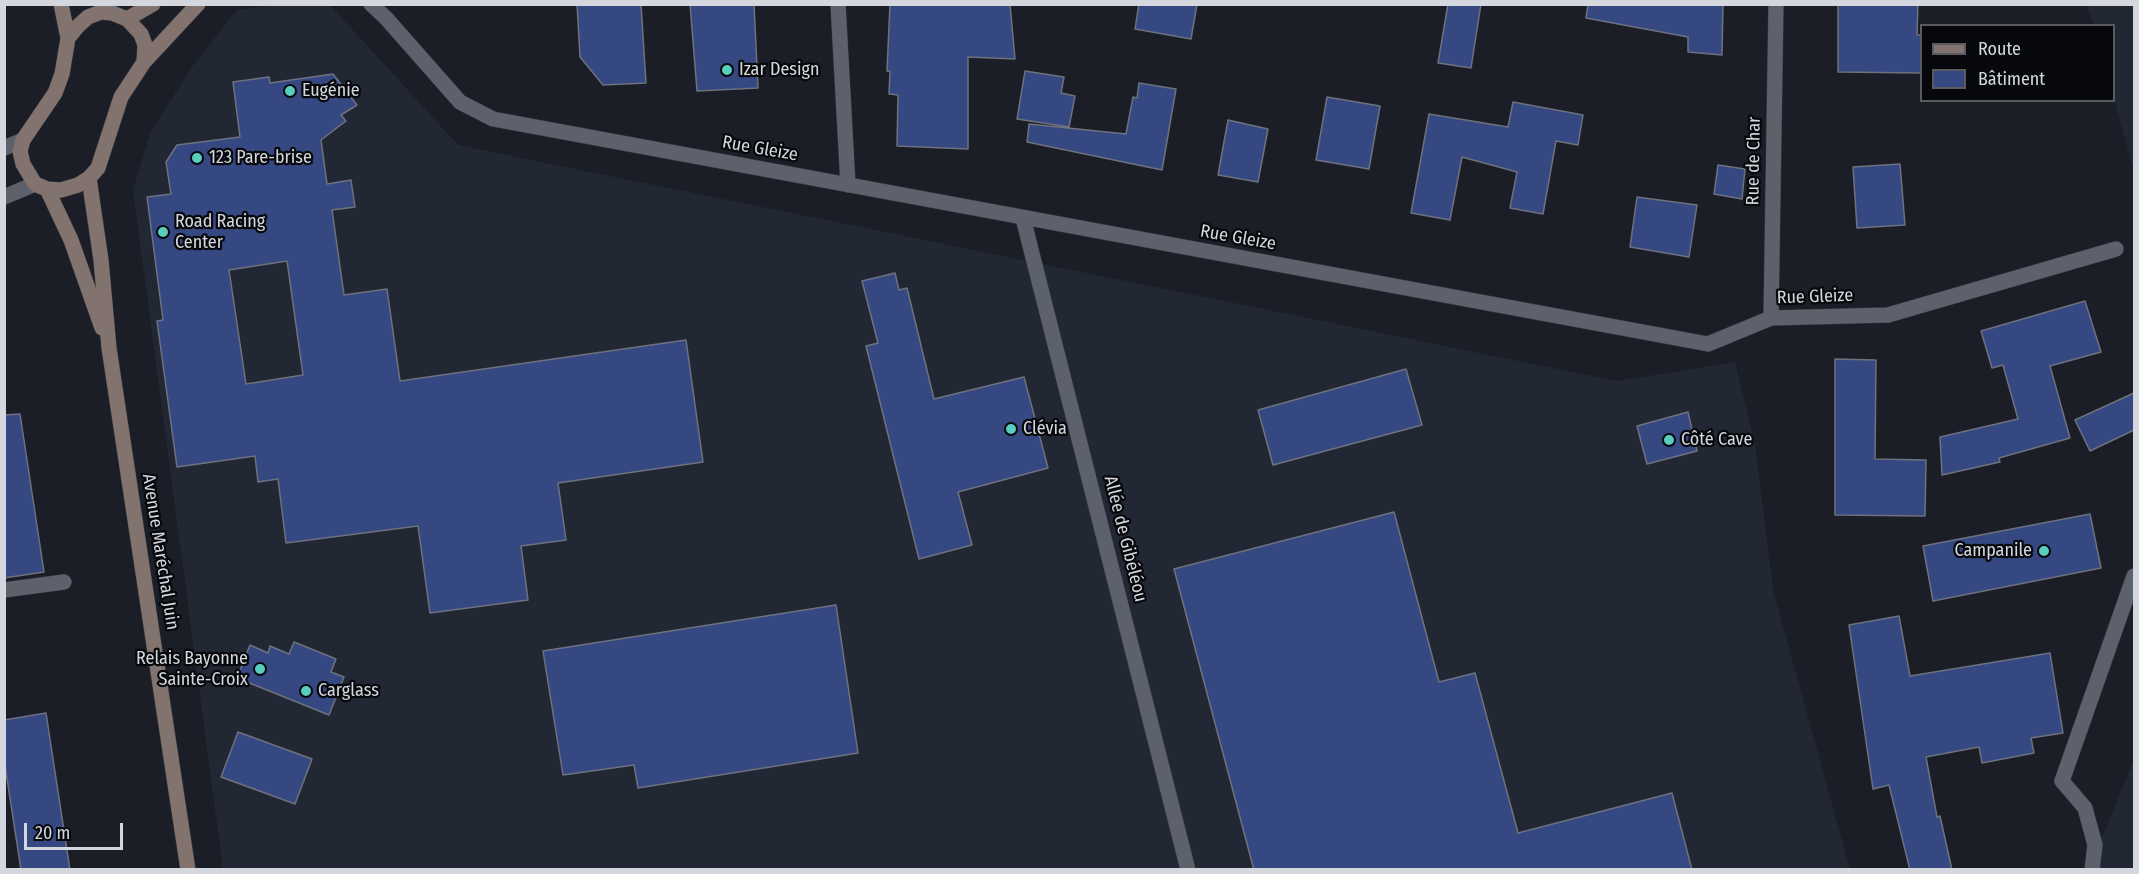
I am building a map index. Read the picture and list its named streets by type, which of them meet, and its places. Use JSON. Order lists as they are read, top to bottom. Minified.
{"streets":{"main road":["Avenue Maréchal Juin"],"street":["Rue Gleize","Rue de Char","Allée de Gibéléou"]},"crossings":[["Rue Gleize","Rue de Char"],["Rue Gleize","Allée de Gibéléou"]],"places":["Izar Design","Eugénie","123 Pare-brise","Road Racing Center","Clévia","Côté Cave","Campanile","Relais Bayonne Sainte-Croix","Carglass"],"legend":["Route","Bâtiment"],"scale_bar":"20 m"}
